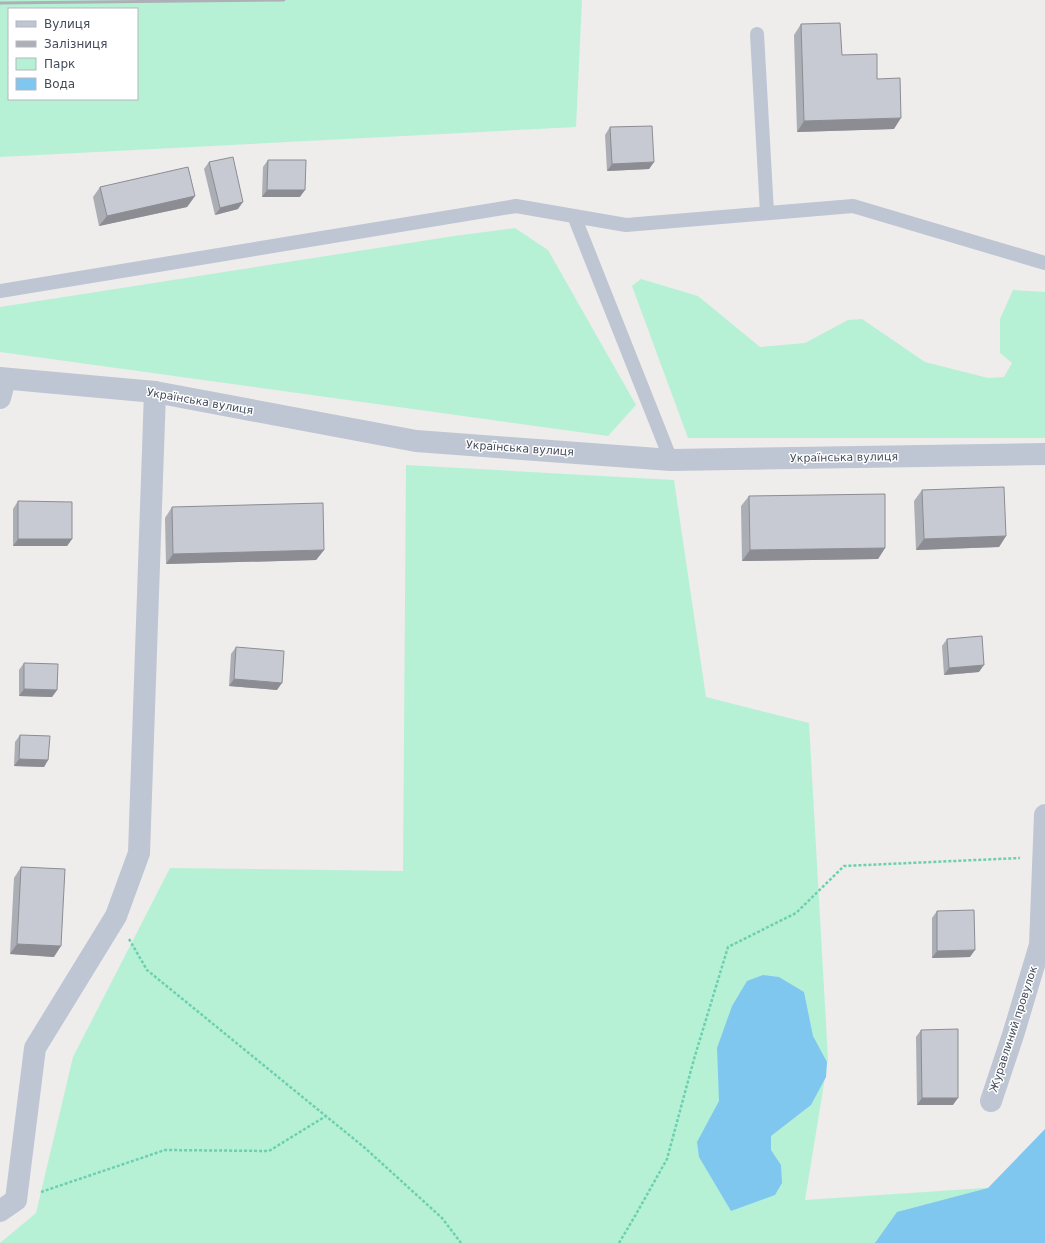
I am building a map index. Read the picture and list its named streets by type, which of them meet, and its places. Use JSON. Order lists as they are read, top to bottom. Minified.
{"streets":{"street":["Українська вулиця","Журавлиний провулок"]},"legend":["Вулиця","Залізниця","Парк","Вода"]}
